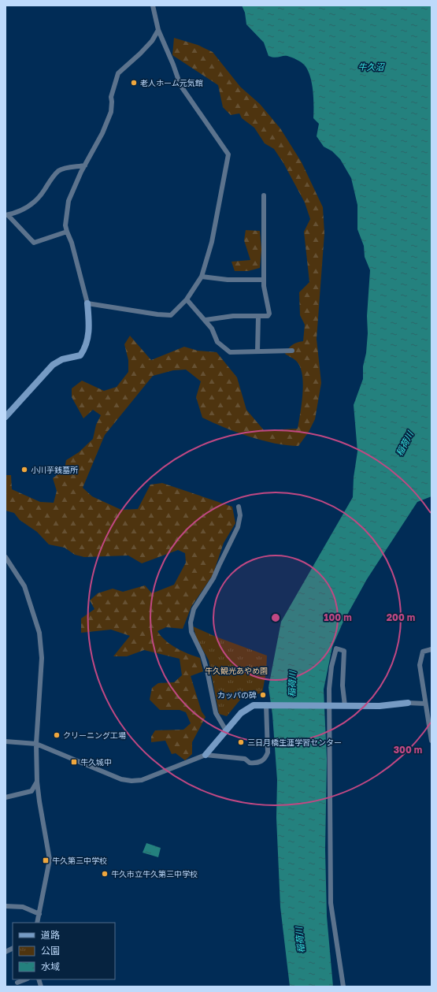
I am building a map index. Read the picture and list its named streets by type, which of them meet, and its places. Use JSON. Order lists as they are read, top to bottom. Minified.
{"water":["牛久沼","稲荷川"],"parks":["牛久観光あやめ園"],"places":{"other":["老人ホーム元気館","小川芋銭墓所","カッパの碑","クリーニング工場","三日月橋生涯学習センター","牛久市立牛久第三中学校"],"transit":["牛久城中","牛久第三中学校"]},"legend":["道路","公園","水域"],"rings":["100 m","200 m","300 m"]}
